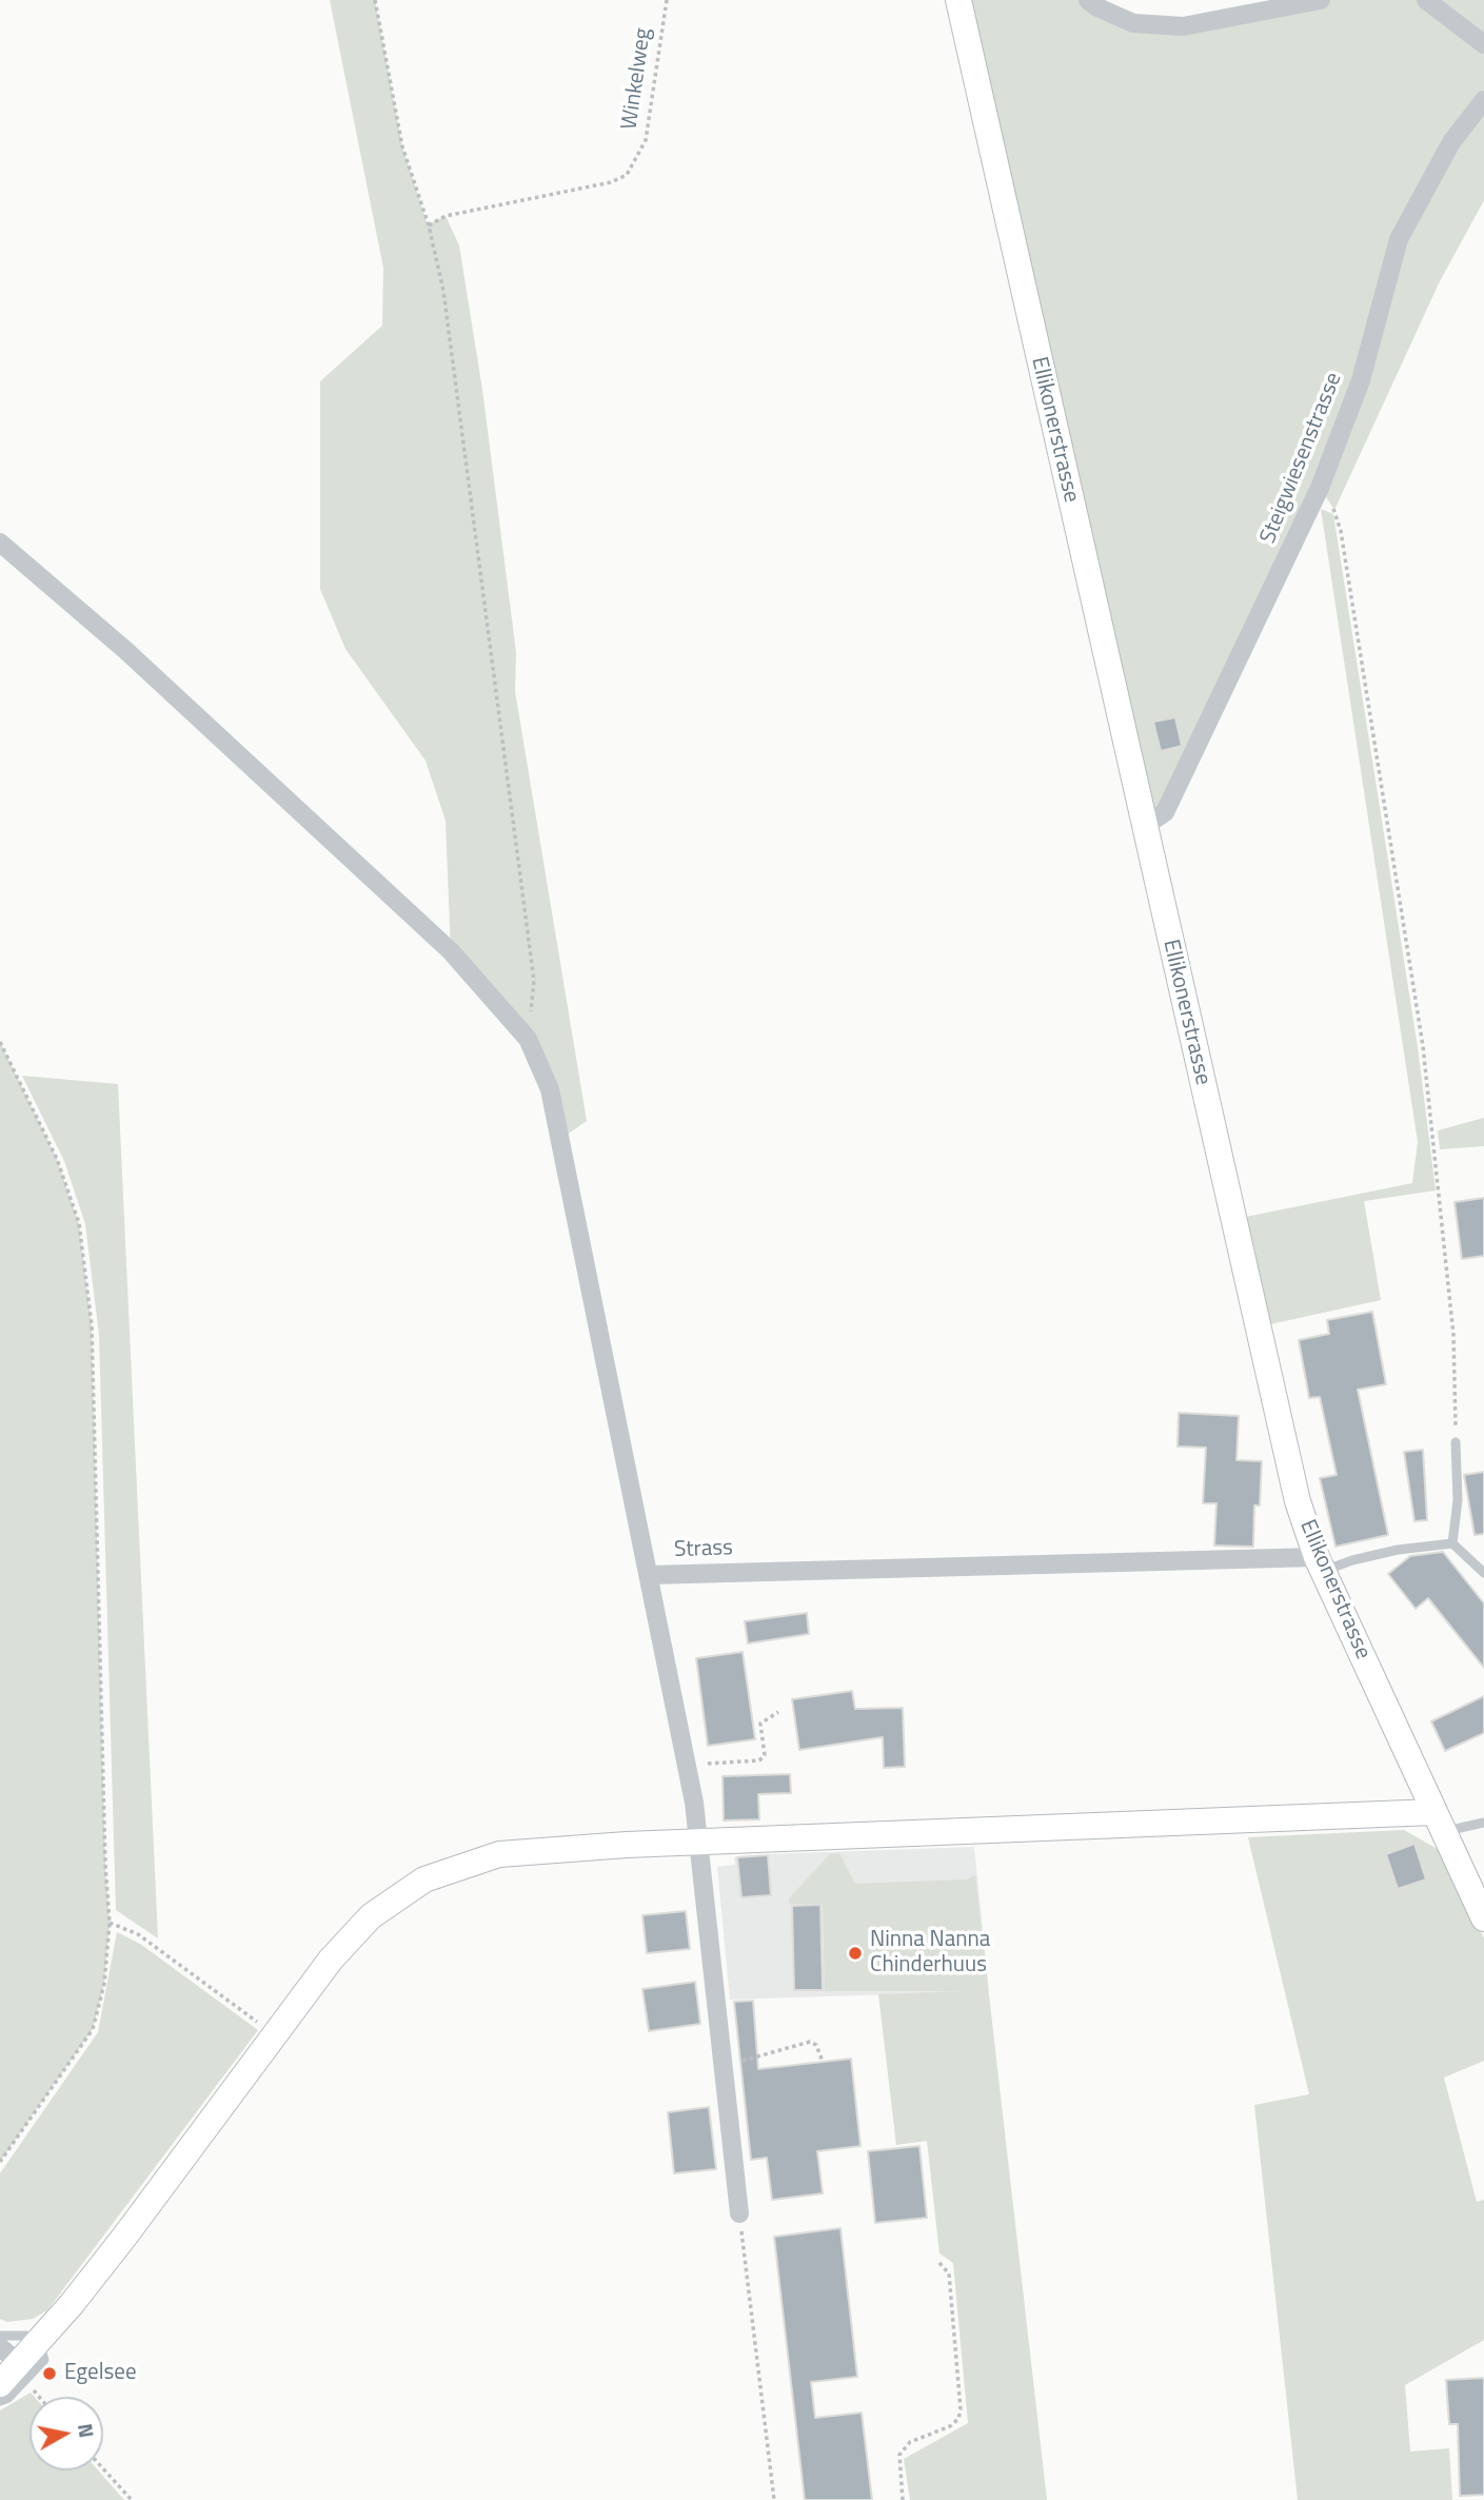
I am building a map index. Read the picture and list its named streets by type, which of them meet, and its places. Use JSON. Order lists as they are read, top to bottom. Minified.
{"streets":{"street":["Ellikonerstrasse","Steigwiesenstrasse","Strass"],"path":["Winkelweg"]},"crossings":[["Ellikonerstrasse","Steigwiesenstrasse"],["Ellikonerstrasse","Strass"]],"places":["Ninna Nanna Chinderhuus","Egelsee"],"north":"right"}
